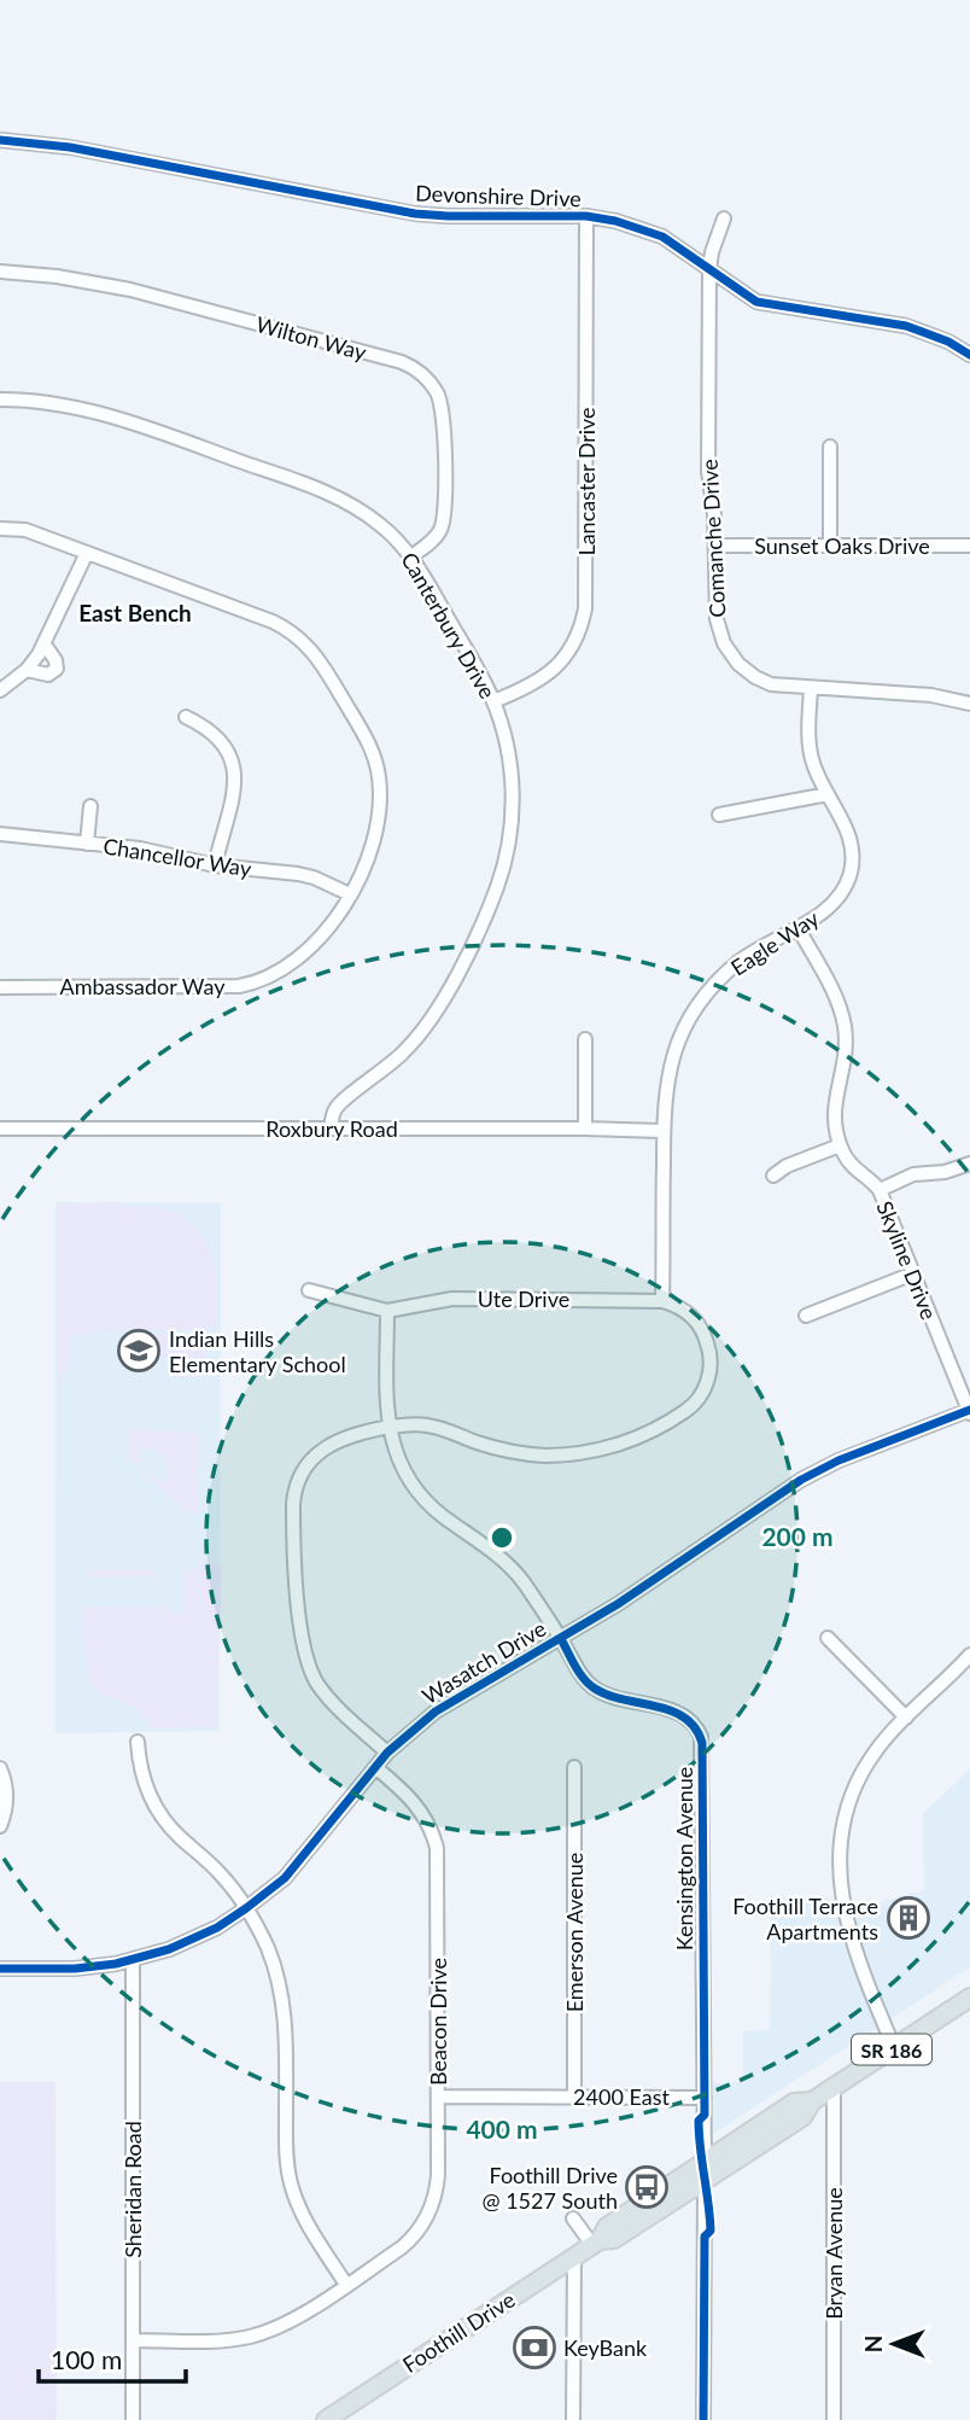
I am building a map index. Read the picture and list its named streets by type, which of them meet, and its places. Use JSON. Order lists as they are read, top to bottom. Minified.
{"streets":{"main road":["SR 186","Foothill Drive"],"street":["Devonshire Drive","Wilton Way","Lancaster Drive","Comanche Drive","Sunset Oaks Drive","Canterbury Drive","Chancellor Way","Eagle Way","Ambassador Way","Roxbury Road","Skyline Drive","Ute Drive","Wasatch Drive","Kensington Avenue","Emerson Avenue","Beacon Drive","2400 East","Sheridan Road","Bryan Avenue"]},"crossings":[["Devonshire Drive","Lancaster Drive"],["Devonshire Drive","Comanche Drive"],["Wilton Way","Canterbury Drive"],["Lancaster Drive","Canterbury Drive"],["Comanche Drive","Sunset Oaks Drive"],["Comanche Drive","Eagle Way"],["Canterbury Drive","Roxbury Road"],["Chancellor Way","Ambassador Way"],["Eagle Way","Roxbury Road"],["Eagle Way","Ute Drive"],["Skyline Drive","Wasatch Drive"],["Ute Drive","Kensington Avenue"],["Wasatch Drive","Kensington Avenue"],["Wasatch Drive","Beacon Drive"],["Wasatch Drive","Sheridan Road"],["Kensington Avenue","2400 East"],["Kensington Avenue","Foothill Drive"],["Emerson Avenue","2400 East"],["Beacon Drive","2400 East"],["Beacon Drive","Sheridan Road"],["Bryan Avenue","Foothill Drive"]],"districts":["East Bench"],"places":{"school or university":["Indian Hills Elementary School"],"building":["Foothill Terrace Apartments"],"bus stop":["Foothill Drive @ 1527 South"],"bank":["KeyBank"]},"scale_bar":"100 m","north":"left","rings":["200 m","400 m"]}
